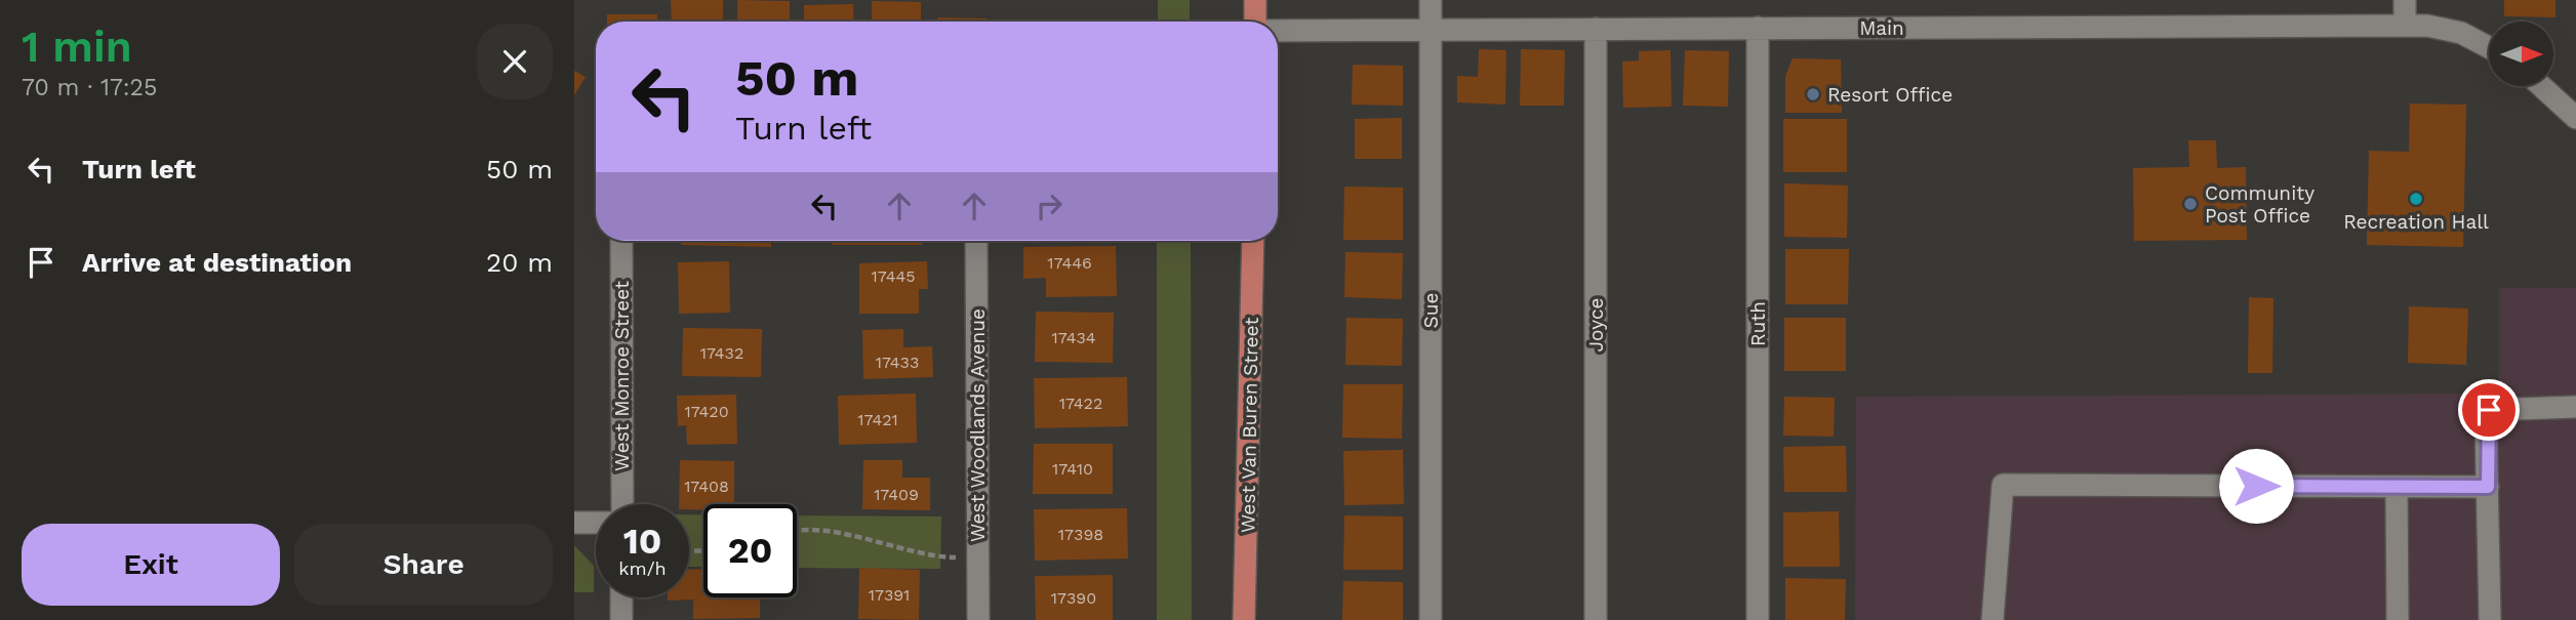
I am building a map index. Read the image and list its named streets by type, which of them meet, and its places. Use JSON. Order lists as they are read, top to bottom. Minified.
{"streets":{"main road":["West Van Buren Street"],"street":["Main","Sue","Ruth","Joyce","West Monroe Street","West Woodlands Avenue"]},"crossings":[["Main","Sue"],["Main","Ruth"],["Main","Joyce"]],"places":["Resort Office","Recreation Hall","Community Post Office"],"house_numbers":["17446","17445","17434","17432","17433","17422","17420","17421","17410","17408","17409","17398","17391","17390"],"north":"right","page":{"heading":["1 min","70 m · 17:25"],"turn":["50 m","Turn left"],"list":[{"name":"Turn left","value":"50 m"},{"name":"Arrive at destination","value":"20 m"}],"speed":"10 km/h","limit":"20","buttons":["Exit","Share"]}}
